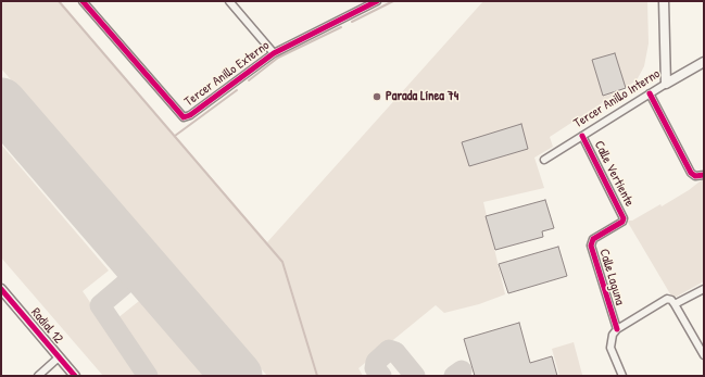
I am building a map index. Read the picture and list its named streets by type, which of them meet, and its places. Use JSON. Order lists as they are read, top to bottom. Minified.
{"streets":{"street":["Tercer Anillo Externo","Tercer Anillo Interno","Calle Vertiente","Calle Laguna","Radial 12"]},"crossings":[["Tercer Anillo Interno","Calle Vertiente"],["Calle Vertiente","Calle Laguna"]],"places":["Parada Línea 74"]}
